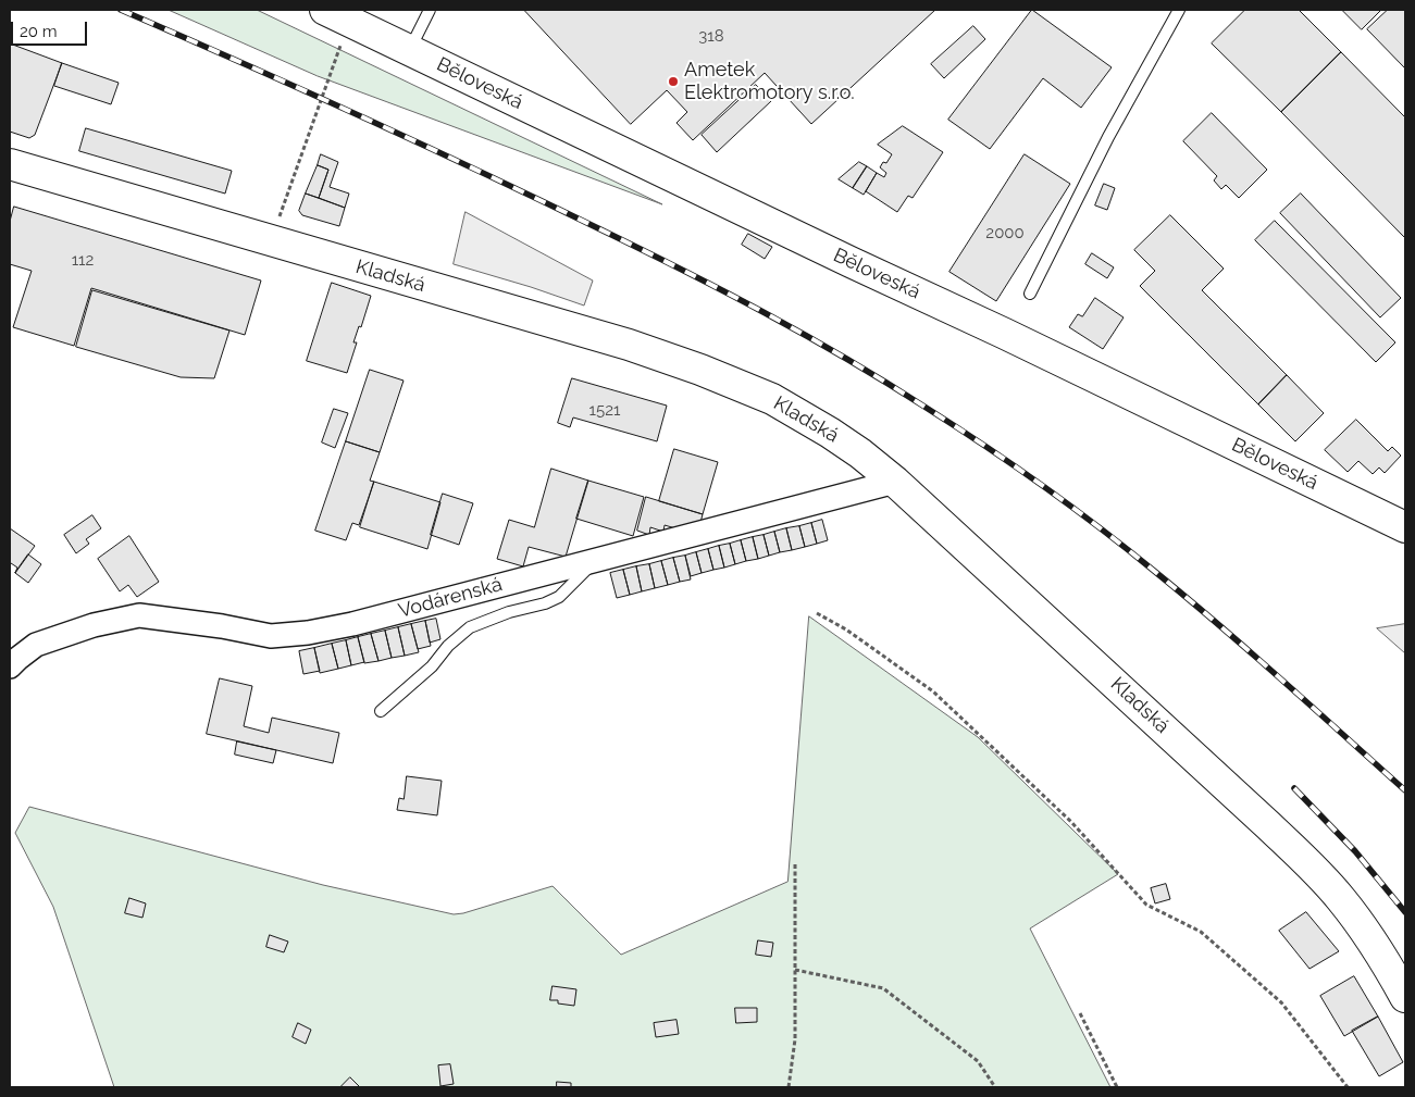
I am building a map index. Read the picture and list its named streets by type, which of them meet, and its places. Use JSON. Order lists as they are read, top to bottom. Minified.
{"streets":{"main road":["Běloveská","Kladská"],"street":["Vodárenská"]},"crossings":[["Kladská","Vodárenská"]],"places":["Ametek Elektromotory s.r.o."],"house_numbers":["318","2000","112","1521"],"scale_bar":"20 m"}
